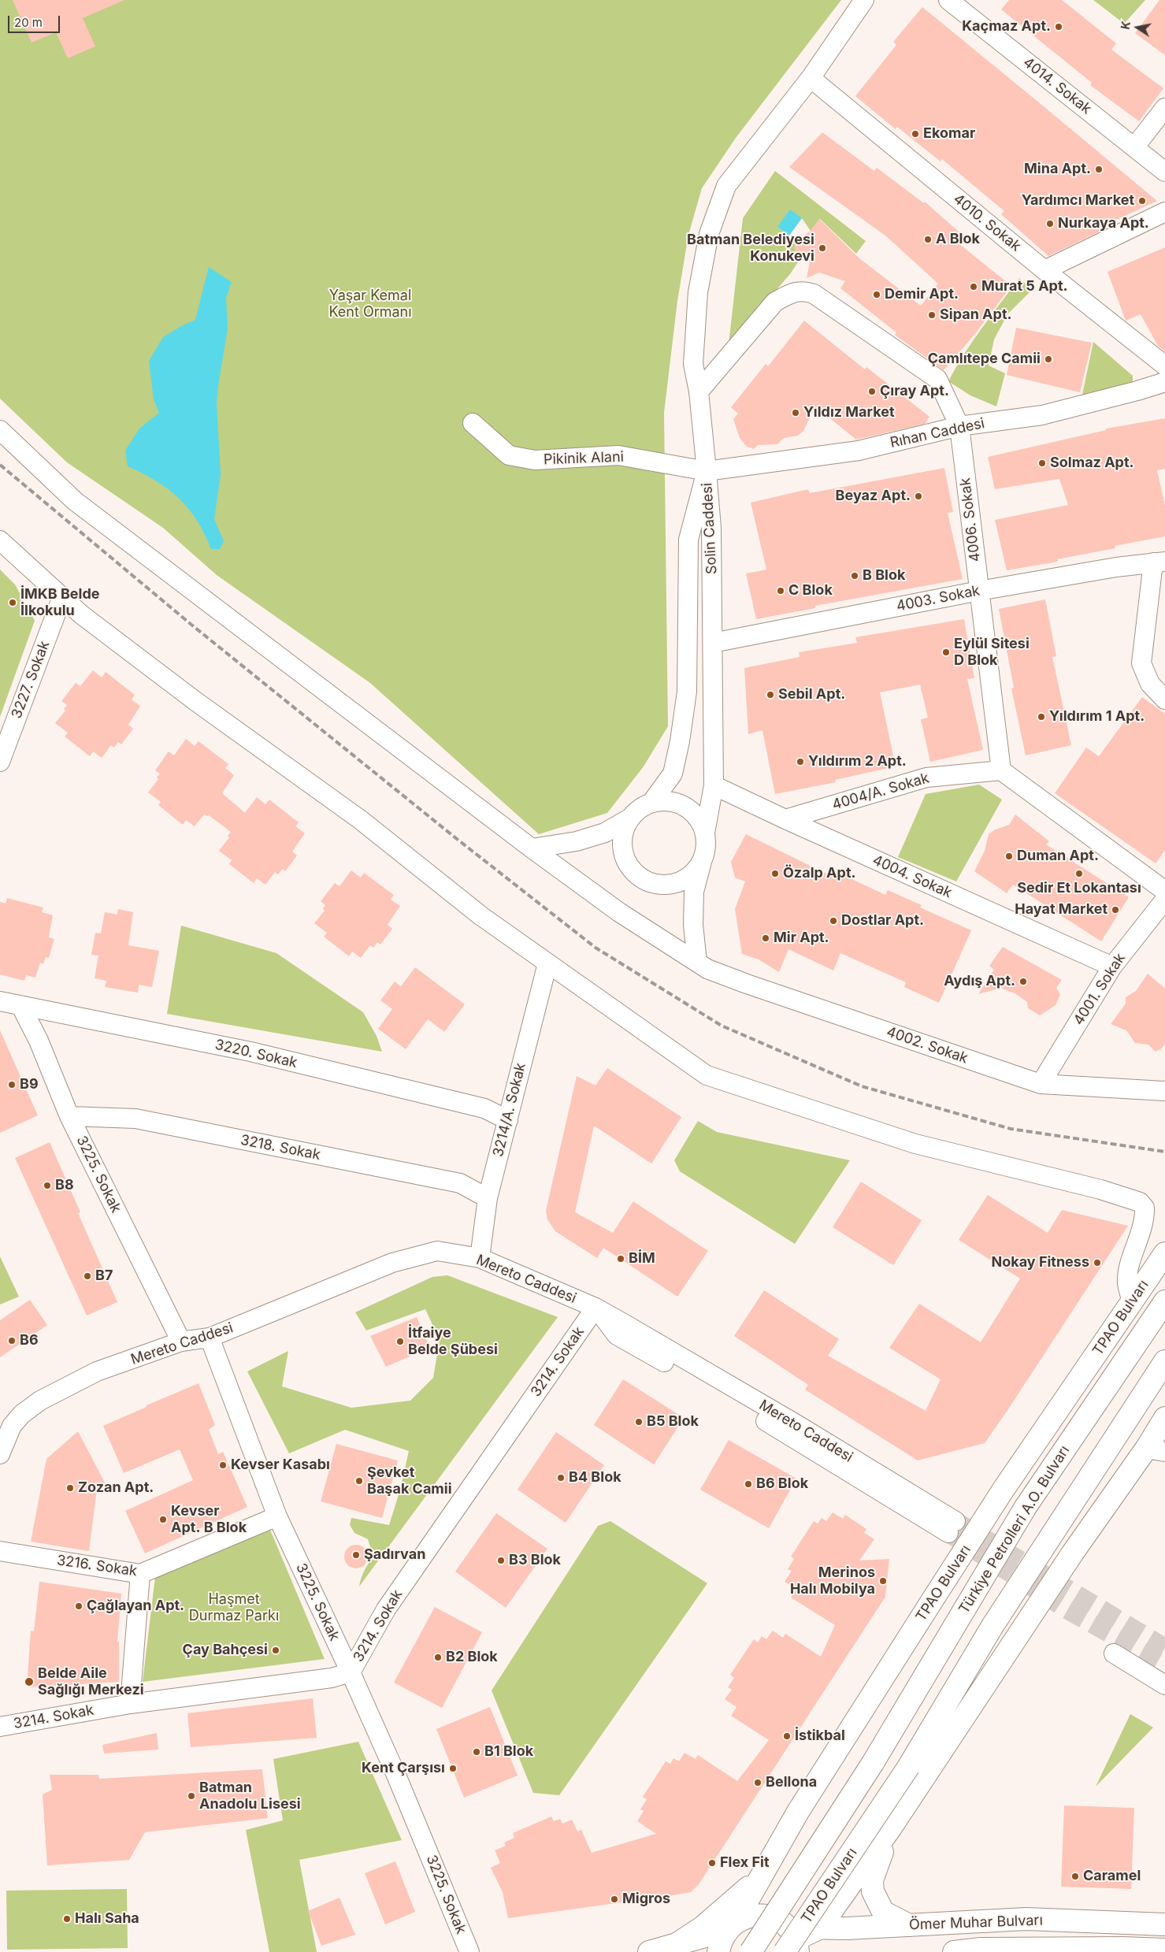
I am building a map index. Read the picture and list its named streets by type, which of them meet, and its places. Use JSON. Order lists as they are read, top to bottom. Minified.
{"streets":{"main road":["TPAO Bulvarı","Türkiye Petrolleri A.O. Bulvarı","Ömer Muhar Bulvarı"],"street":["4014. Sokak","4010. Sokak","Rıhan Caddesi","Pikinik Alani","4006. Sokak","Solin Caddesi","4003. Sokak","3227. Sokak","4004/A. Sokak","4004. Sokak","4001. Sokak","4002. Sokak","3220. Sokak","3214/A. Sokak","3218. Sokak","3225. Sokak","Mereto Caddesi","3214. Sokak","3216. Sokak"]},"crossings":[["Rıhan Caddesi","Pikinik Alani"],["Rıhan Caddesi","4006. Sokak"],["Rıhan Caddesi","Solin Caddesi"],["Pikinik Alani","Solin Caddesi"],["4006. Sokak","4003. Sokak"],["4006. Sokak","4004/A. Sokak"],["Solin Caddesi","4003. Sokak"],["Solin Caddesi","4004. Sokak"],["4004/A. Sokak","4004. Sokak"],["4004. Sokak","4001. Sokak"],["4001. Sokak","4002. Sokak"],["3220. Sokak","3214/A. Sokak"],["3220. Sokak","3225. Sokak"],["3214/A. Sokak","3218. Sokak"],["3214/A. Sokak","Mereto Caddesi"],["3218. Sokak","3225. Sokak"],["3225. Sokak","Mereto Caddesi"],["3225. Sokak","3214. Sokak"],["3225. Sokak","3216. Sokak"],["Mereto Caddesi","3214. Sokak"],["TPAO Bulvarı","Ömer Muhar Bulvarı"]],"parks":["Yaşar Kemal Kent Ormanı","Haşmet Durmaz Parkı"],"places":["Kaçmaz Apt.","Ekomar","Mina Apt.","Yardımcı Market","Nurkaya Apt.","A Blok","Batman Belediyesi Konukevi","Murat 5 Apt.","Demir Apt.","Sipan Apt.","Çamlıtepe Camii","Çıray Apt.","Yıldız Market","Solmaz Apt.","Beyaz Apt.","B Blok","C Blok","İMKB Belde İlkokulu","Eylül Sitesi D Blok","Sebil Apt.","Yıldırım 1 Apt.","Yıldırım 2 Apt.","Duman Apt.","Özalp Apt.","Sedir Et Lokantası","Hayat Market","Dostlar Apt.","Mir Apt.","Aydış Apt.","B9","B8","BİM","Nokay Fitness","B7","B6","İtfaiye Belde Şübesi","B5 Blok","Kevser Kasabı","B4 Blok","Şevket Başak Camii","B6 Blok","Zozan Apt.","Kevser Apt. B Blok","Şadırvan","B3 Blok","Merinos Halı Mobilya","Çağlayan Apt.","Çay Bahçesi","B2 Blok","Belde Aile Sağlığı Merkezi","İstikbal","B1 Blok","Kent Çarşısı","Bellona","Batman Anadolu Lisesi","Flex Fit","Caramel","Migros","Halı Saha"],"scale_bar":"20 m","north":"left"}
